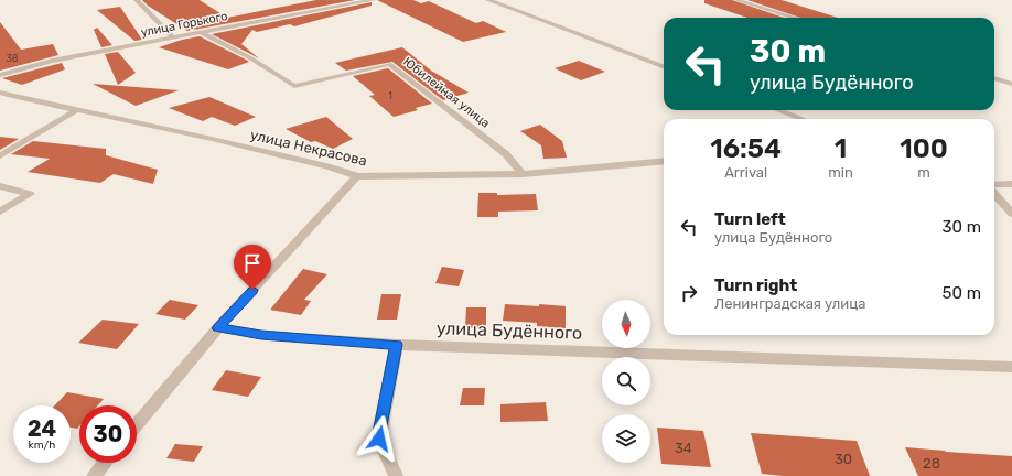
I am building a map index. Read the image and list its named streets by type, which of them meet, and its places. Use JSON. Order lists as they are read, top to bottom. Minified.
{"streets":{"street":["улица Горького","Юбилейная улица","улица Некрасова","улица Будённого"]},"crossings":[["улица Горького","Юбилейная улица"],["Юбилейная улица","улица Некрасова"]],"house_numbers":["38","1","34","30","28"],"north":"bottom","page":{"turn":["30 m","улица Будённого"],"eta":["16:54","Arrival","1","min","100","m"],"list":[{"name":"Turn left","note":"улица Будённого","value":"30 m"},{"name":"Turn right","note":"Ленинградская улица","value":"50 m"}],"speed":"24 km/h","limit":"30"}}
